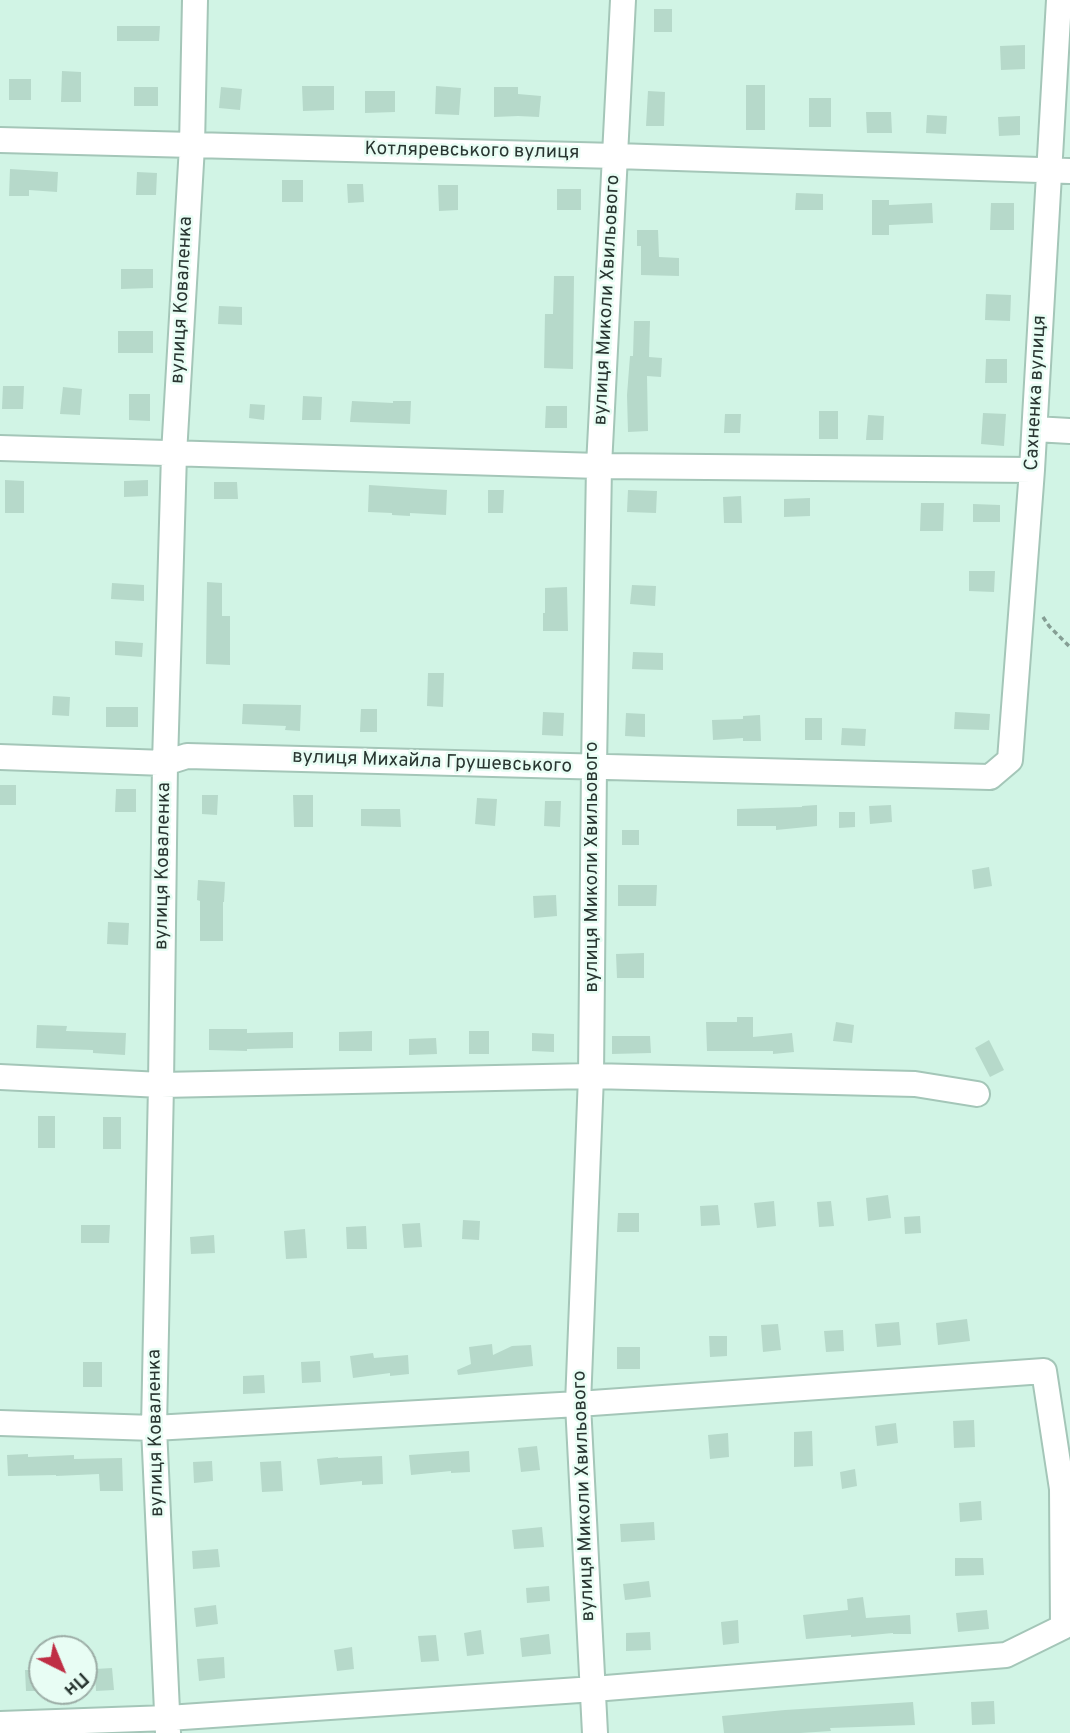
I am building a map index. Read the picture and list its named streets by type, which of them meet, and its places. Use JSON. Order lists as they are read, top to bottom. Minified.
{"streets":{"street":["Котляревського вулиця","вулиця Коваленка","вулиця Миколи Хвильового","Сахненка вулиця","вулиця Михайла Грушевського"]},"crossings":[["Котляревського вулиця","вулиця Коваленка"],["Котляревського вулиця","вулиця Миколи Хвильового"],["Котляревського вулиця","Сахненка вулиця"],["вулиця Коваленка","вулиця Михайла Грушевського"],["вулиця Миколи Хвильового","вулиця Михайла Грушевського"],["Сахненка вулиця","вулиця Михайла Грушевського"]],"north":"bottom right"}
